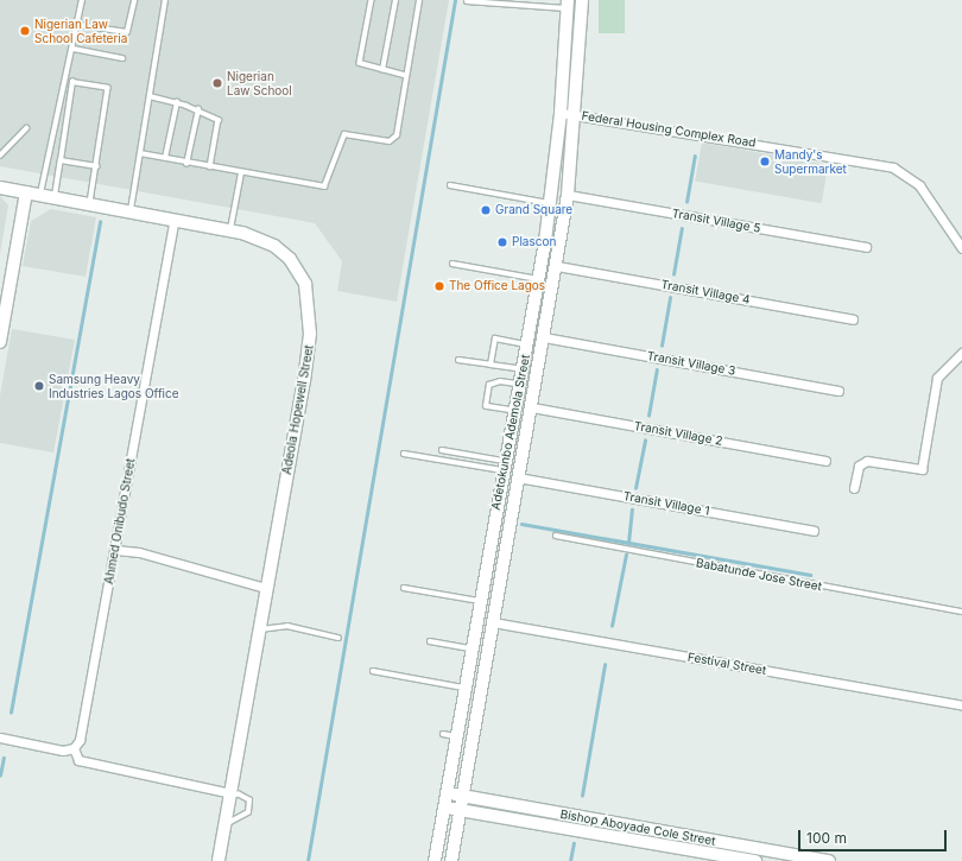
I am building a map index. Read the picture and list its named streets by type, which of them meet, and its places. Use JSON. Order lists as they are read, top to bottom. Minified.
{"streets":{"street":["Federal Housing Complex Road","Transit Village 5","Transit Village 4","Transit Village 3","Adeola Hopewell Street","Adetokunbo Ademola Street","Transit Village 2","Transit Village 1","Ahmed Onibudo Street","Festival Street","Bishop Aboyade Cole Street"],"lane":["Babatunde Jose Street"]},"crossings":[["Federal Housing Complex Road","Adetokunbo Ademola Street"],["Transit Village 5","Adetokunbo Ademola Street"],["Transit Village 4","Adetokunbo Ademola Street"],["Transit Village 3","Adetokunbo Ademola Street"],["Adeola Hopewell Street","Ahmed Onibudo Street"],["Adetokunbo Ademola Street","Transit Village 2"],["Adetokunbo Ademola Street","Transit Village 1"],["Adetokunbo Ademola Street","Festival Street"],["Adetokunbo Ademola Street","Bishop Aboyade Cole Street"]],"places":["Nigerian Law School Cafeteria","Nigerian Law School","Mandy's Supermarket","Grand Square","Plascon","The Office Lagos","Samsung Heavy Industries Lagos Office"],"scale_bar":"100 m"}
